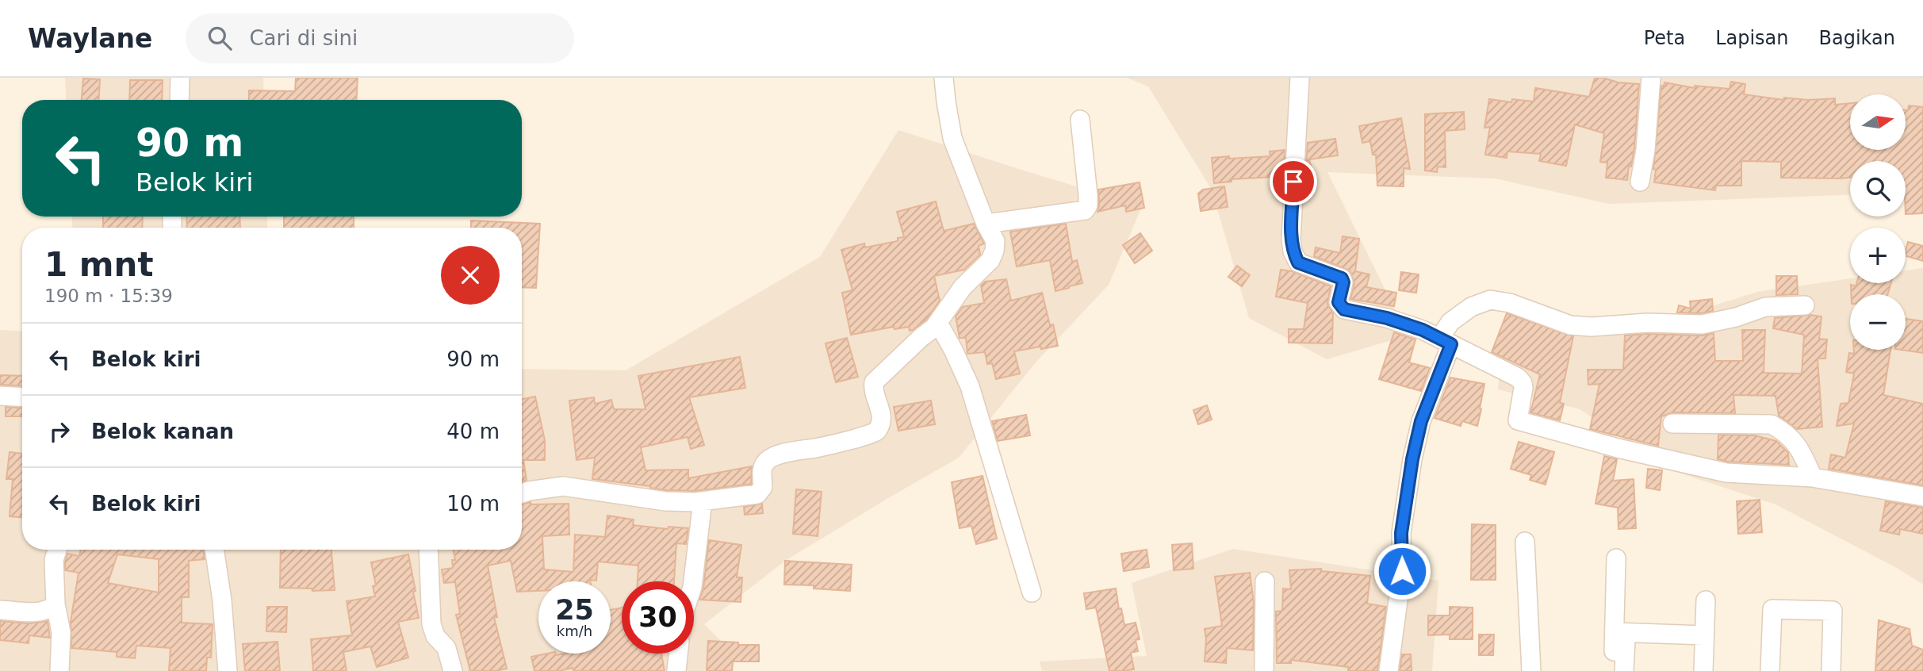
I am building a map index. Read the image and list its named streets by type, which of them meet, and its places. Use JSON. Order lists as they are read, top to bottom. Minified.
{"north":"right","page":{"header":"Waylane","search":"Cari di sini","nav":["Peta","Lapisan","Bagikan"],"map_buttons":["+","−"],"turn":["90 m","Belok kiri"],"heading":["1 mnt","190 m · 15:39"],"list":[{"name":"Belok kiri","value":"90 m"},{"name":"Belok kanan","value":"40 m"},{"name":"Belok kiri","value":"10 m"}],"speed":"25 km/h","limit":"30"}}
